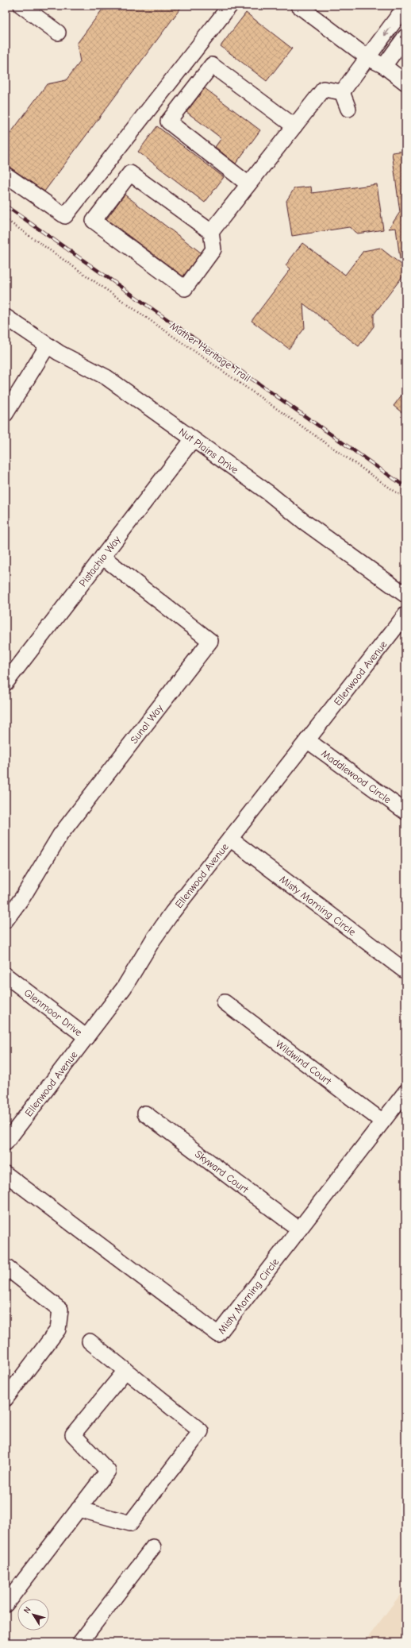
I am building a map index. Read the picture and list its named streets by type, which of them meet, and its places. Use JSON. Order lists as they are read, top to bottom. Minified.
{"streets":{"street":["Nut Plains Drive","Pistachio Way","Ellenwood Avenue","Sunol Way","Maddiewood Circle","Misty Morning Circle","Glenmoor Drive","Wildwind Court","Skyward Court"],"path":["Mather Heritage Trail"]},"crossings":[["Nut Plains Drive","Pistachio Way"],["Pistachio Way","Sunol Way"],["Ellenwood Avenue","Maddiewood Circle"],["Ellenwood Avenue","Misty Morning Circle"],["Ellenwood Avenue","Glenmoor Drive"],["Misty Morning Circle","Wildwind Court"],["Misty Morning Circle","Skyward Court"]],"north":"top left"}
